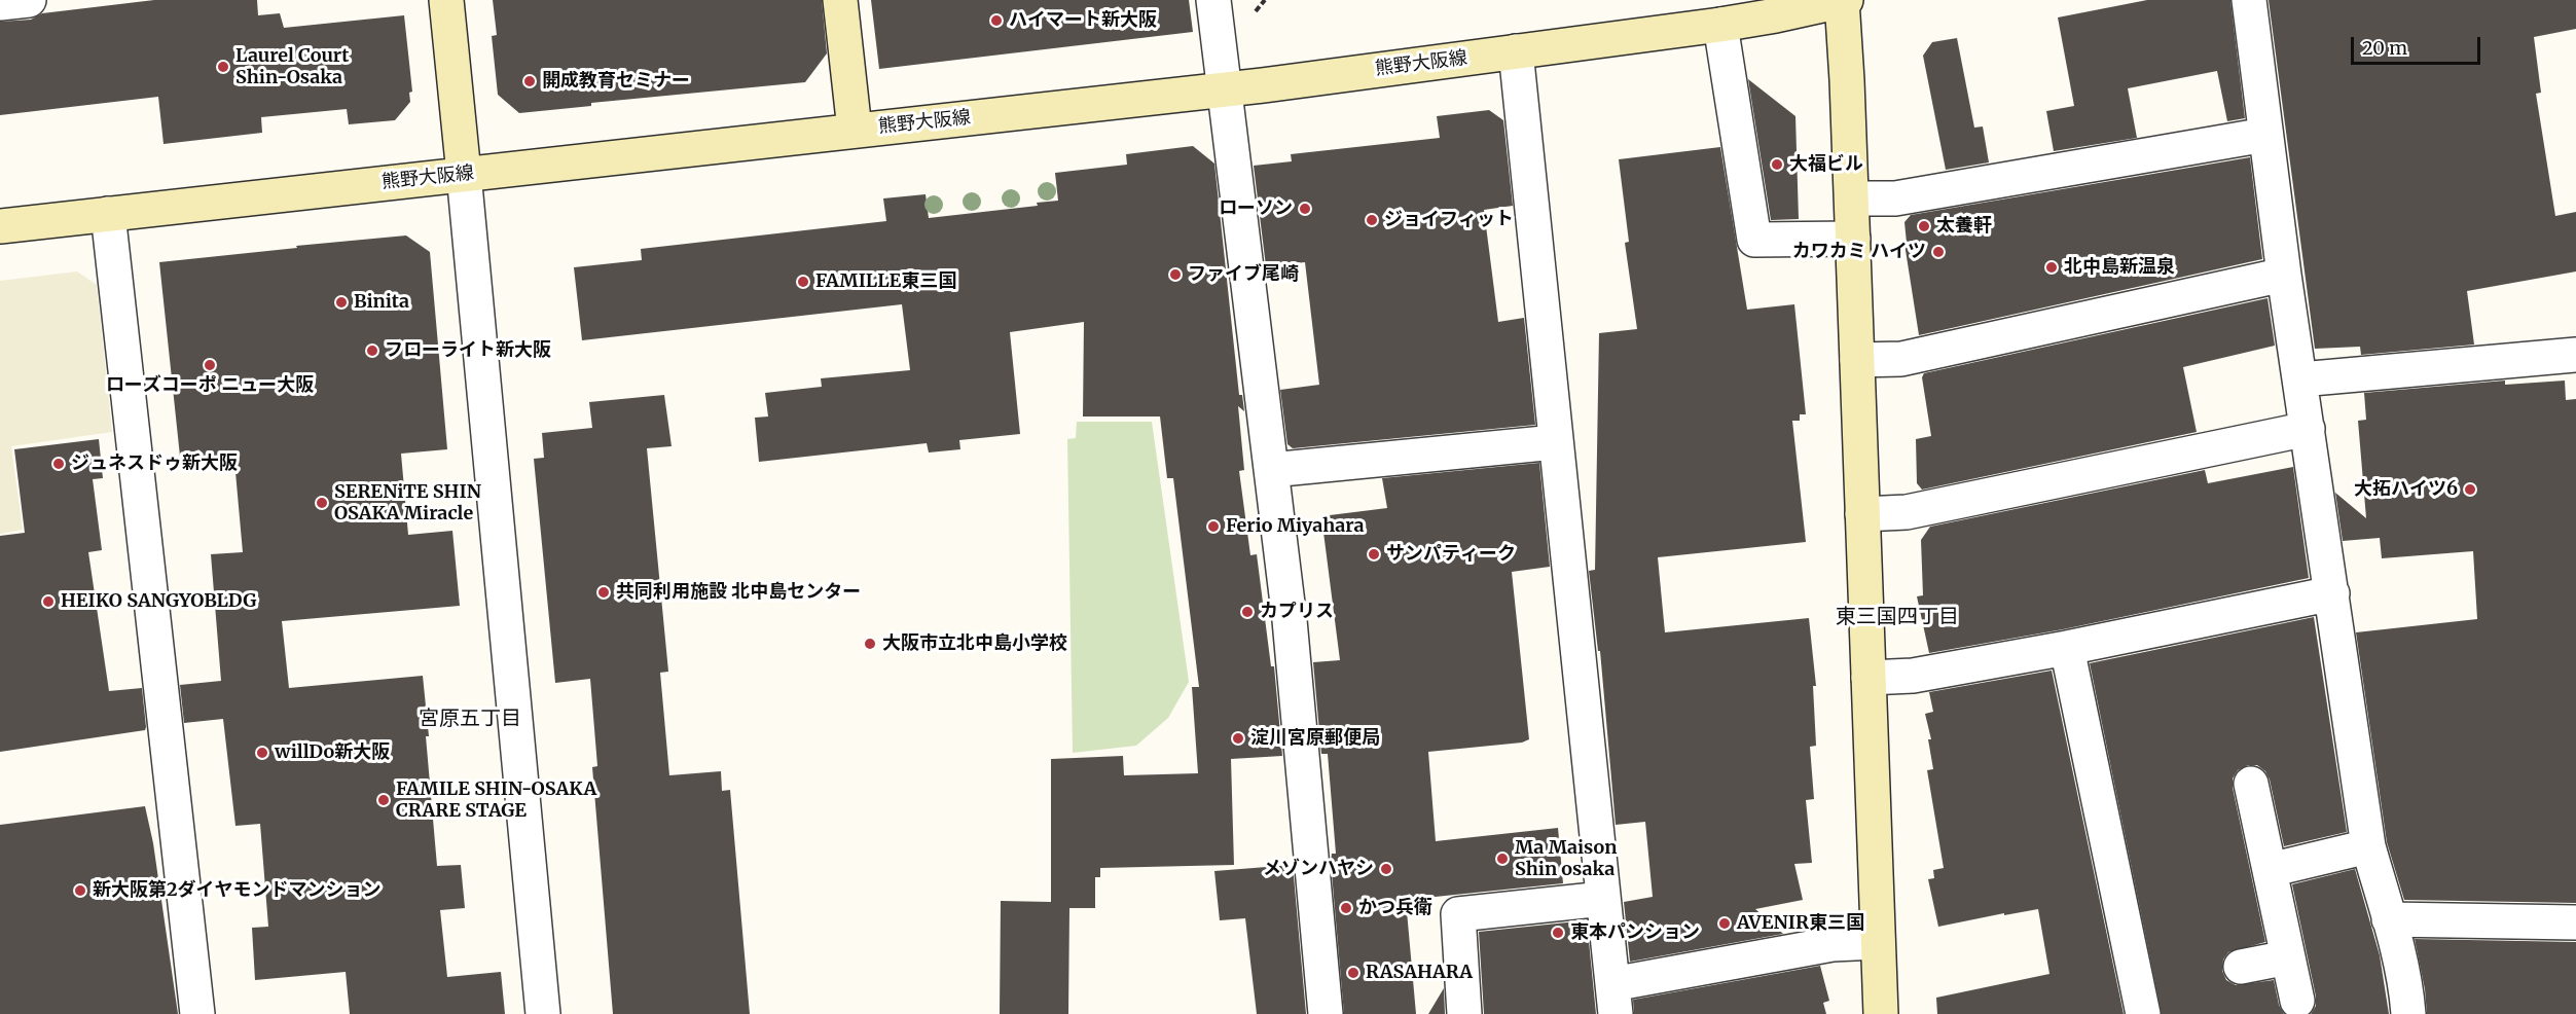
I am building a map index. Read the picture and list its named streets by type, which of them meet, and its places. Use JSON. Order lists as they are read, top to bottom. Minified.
{"streets":{"main road":["熊野大阪線"]},"districts":["東三国四丁目","宮原五丁目"],"places":["ハイマート新大阪","Laurel Court Shin-Osaka","開成教育セミナー","大福ビル","ローソン","ジョイフィット","太養軒","カワカミ ハイツ","北中島新温泉","ファイブ尾崎","FAMILLE東三国","Binita","フローライト新大阪","ローズコーポ ニュー大阪","ジュネスドゥ新大阪","大拓ハイツ6","SERENiTE SHIN OSAKA Miracle","Ferio Miyahara","サンパティーク","共同利用施設 北中島センター","HEIKO SANGYOBLDG","カプリス","大阪市立北中島小学校","淀川宮原郵便局","willDo新大阪","FAMILE SHIN-OSAKA CRARE STAGE","Ma Maison Shin osaka","メゾンハヤシ","新大阪第2ダイヤモンドマンション","かつ兵衛","AVENIR東三国","東本パンション","RASAHARA"],"scale_bar":"20 m"}
